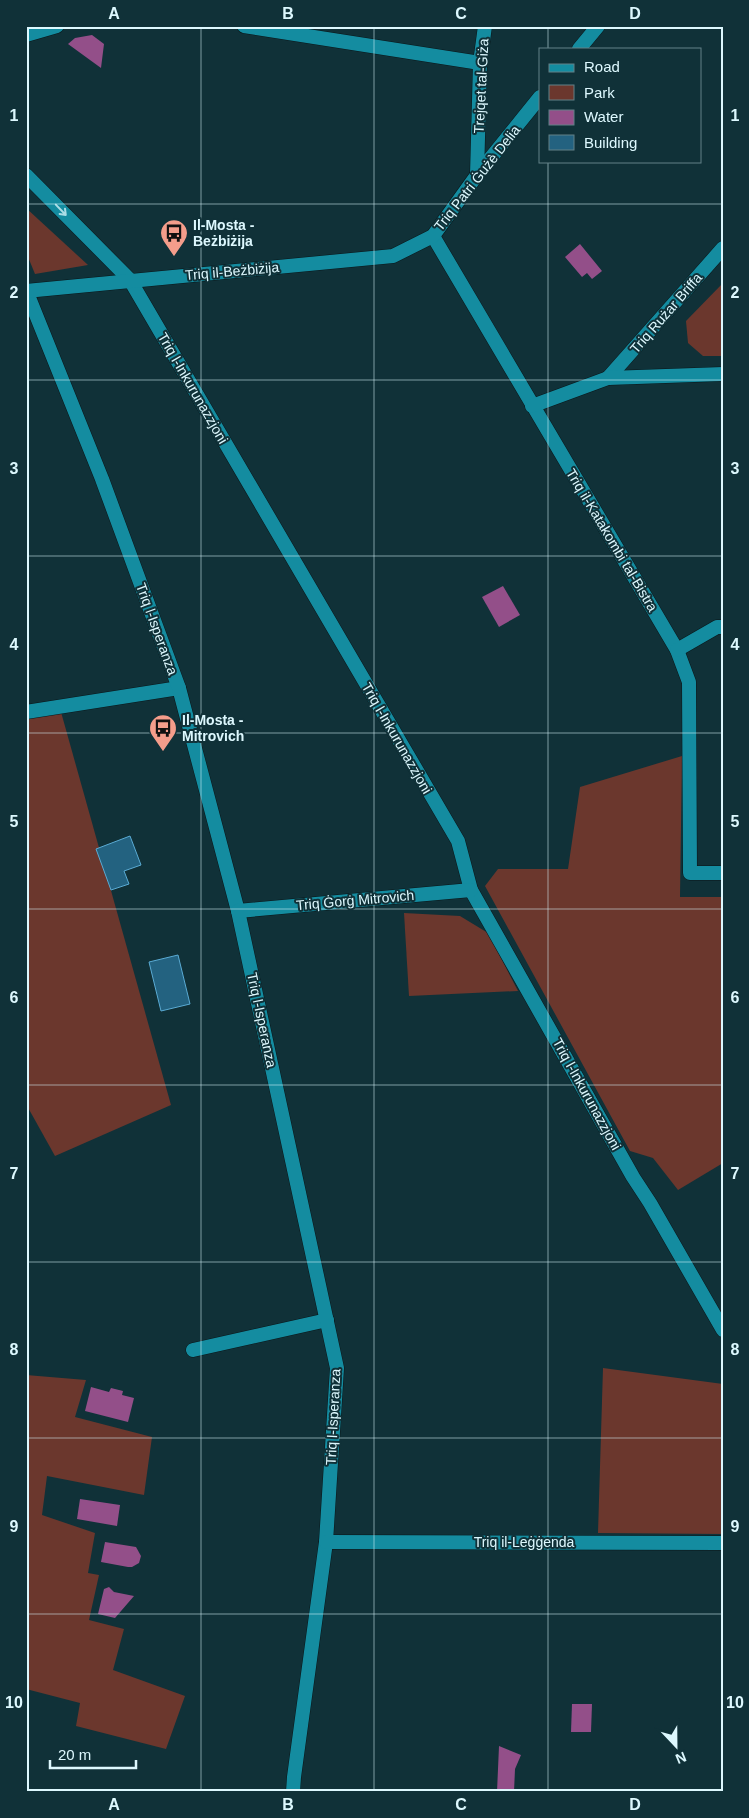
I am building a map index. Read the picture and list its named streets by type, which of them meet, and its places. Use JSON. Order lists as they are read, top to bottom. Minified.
{"streets":{"street":["Trejqet tal-Giża","Triq Patri Ġużè Delia","Triq il-Beżbiżija","Triq Rużar Briffa","Triq l-Inkurunazzjoni","Triq il-Katakombi tal-Bistra","Triq l-Isperanza","Triq Ġorġ Mitrovich","Triq il-Leġġenda"]},"crossings":[["Trejqet tal-Giża","Triq Patri Ġużè Delia"],["Triq Patri Ġużè Delia","Triq il-Beżbiżija"],["Triq Patri Ġużè Delia","Triq il-Katakombi tal-Bistra"],["Triq il-Beżbiżija","Triq l-Inkurunazzjoni"],["Triq il-Beżbiżija","Triq il-Katakombi tal-Bistra"],["Triq il-Beżbiżija","Triq l-Isperanza"],["Triq l-Inkurunazzjoni","Triq Ġorġ Mitrovich"],["Triq l-Isperanza","Triq Ġorġ Mitrovich"],["Triq l-Isperanza","Triq il-Leġġenda"]],"places":{"bus stop":["Il-Mosta - Beżbiżija","Il-Mosta - Mitrovich"]},"legend":["Road","Park","Water","Building"],"scale_bar":"20 m","north":"bottom","grid":{"columns":["A","B","C","D"],"rows":["1","2","3","4","5","6","7","8","9","10"]}}
